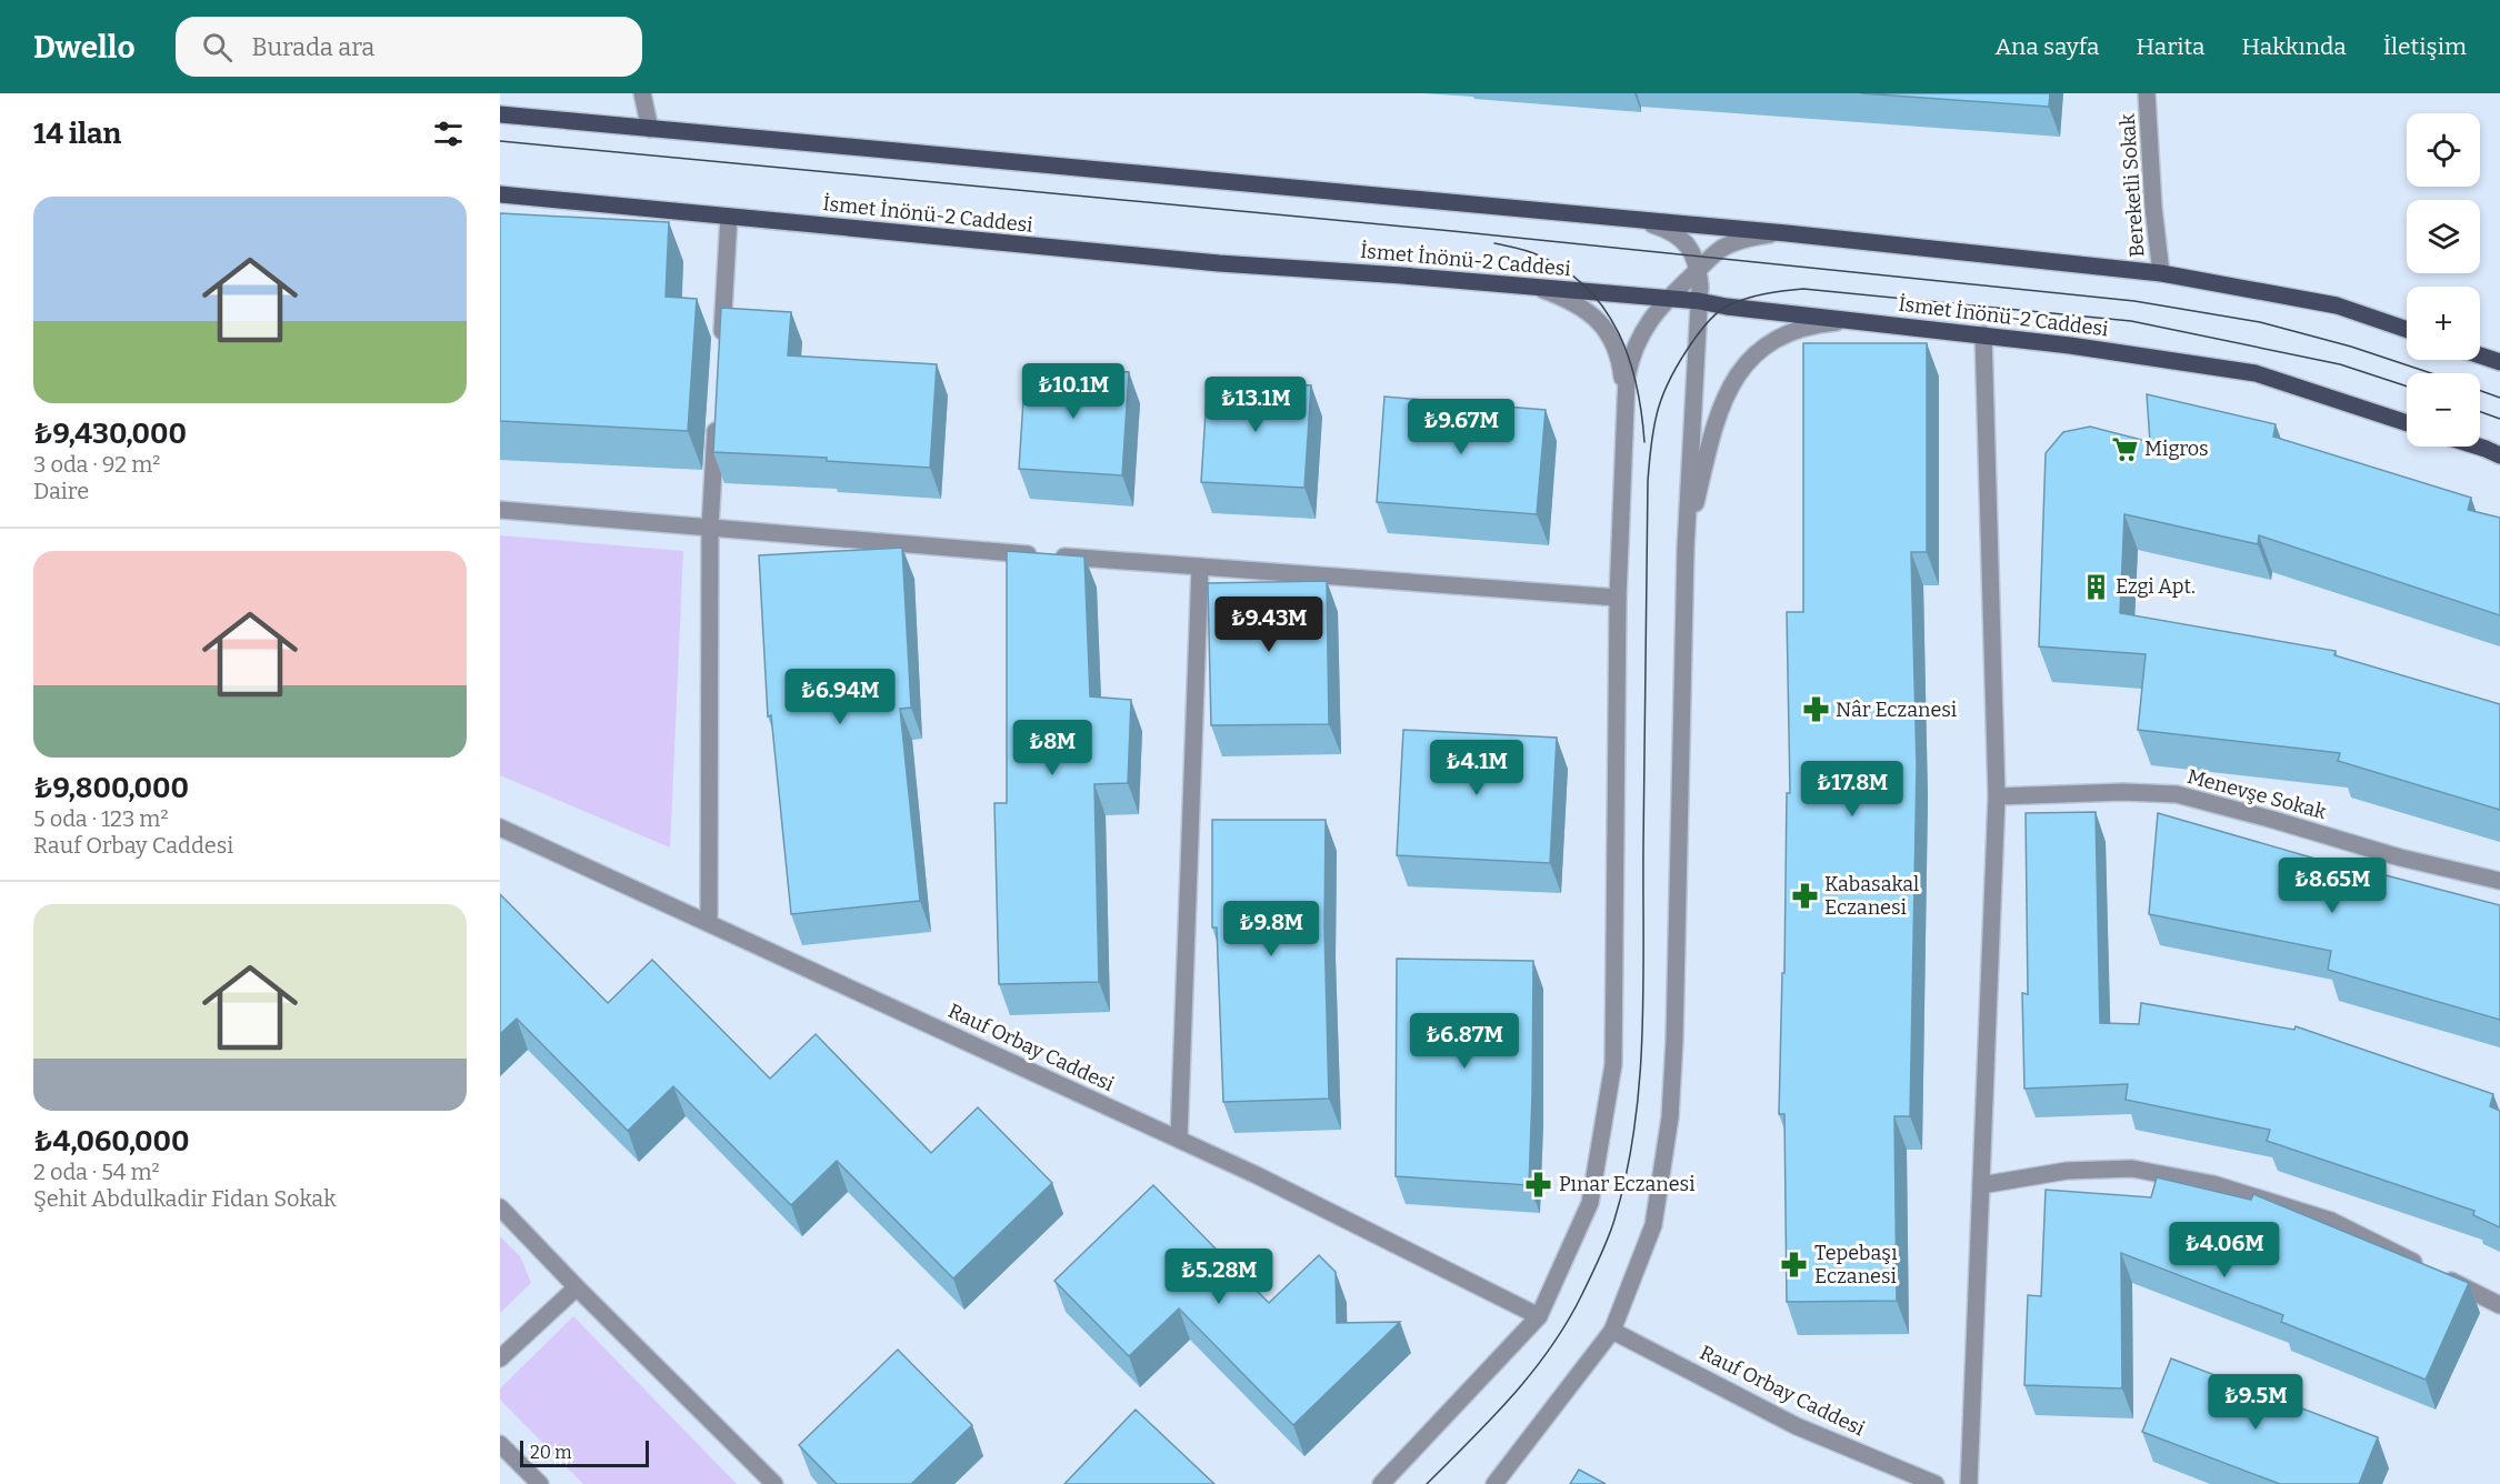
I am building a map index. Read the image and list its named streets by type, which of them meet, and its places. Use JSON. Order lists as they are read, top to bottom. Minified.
{"streets":{"main road":["İsmet İnönü-2 Caddesi"],"street":["Bereketli Sokak","Menevşe Sokak","Rauf Orbay Caddesi"]},"places":{"supermarket":["Migros"],"building":["Ezgi Apt."],"pharmacy":["Nâr Eczanesi","Kabasakal Eczanesi","Pınar Eczanesi","Tepebaşı Eczanesi"]},"scale_bar":"20 m","page":{"header":"Dwello","search":"Burada ara","nav":["Ana sayfa","Harita","Hakkında","İletişim"],"heading":"14 ilan","map_buttons":["+","−"],"list":[{"name":"₺9,430,000","note":"3 oda · 92 m² · Daire"},{"name":"₺9,800,000","note":"5 oda · 123 m² · Rauf Orbay Caddesi"},{"name":"₺4,060,000","note":"2 oda · 54 m² · Şehit Abdulkadir Fidan Sokak"}],"price":["₺10.1M","₺13.1M","₺9.67M","₺9.43M","₺6.94M","₺8M","₺4.1M","₺17.8M","₺8.65M","₺9.8M","₺6.87M","₺4.06M","₺5.28M","₺9.5M"],"scale":"20 m"}}
